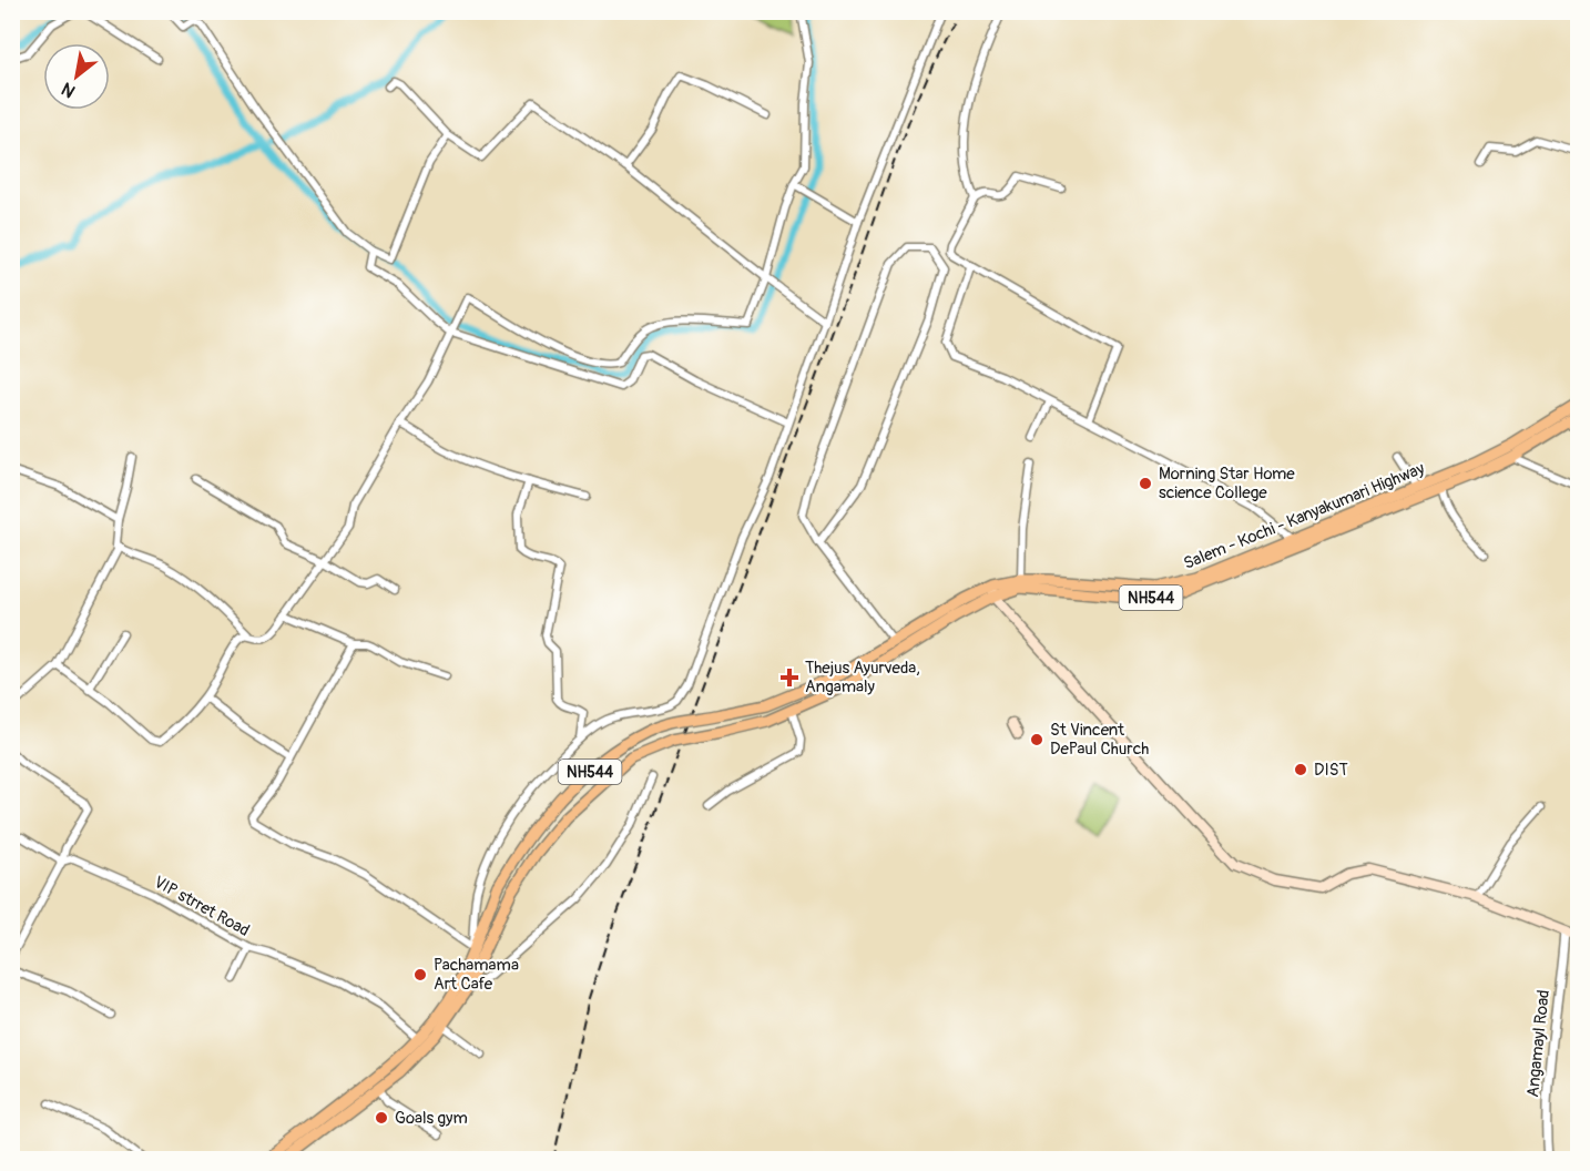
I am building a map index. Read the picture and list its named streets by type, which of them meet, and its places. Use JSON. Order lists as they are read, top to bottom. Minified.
{"streets":{"highway":["Salem - Kochi - Kanyakumari Highway","NH544"],"street":["VIP strret Road","Angamayl Road"]},"crossings":[["Salem - Kochi - Kanyakumari Highway","VIP strret Road"]],"places":{"other":["Morning Star Home science College","St Vincent DePaul Church","DIST","Pachamama Art Cafe","Goals gym"],"health":["Thejus Ayurveda, Angamaly"]},"north":"bottom left"}
